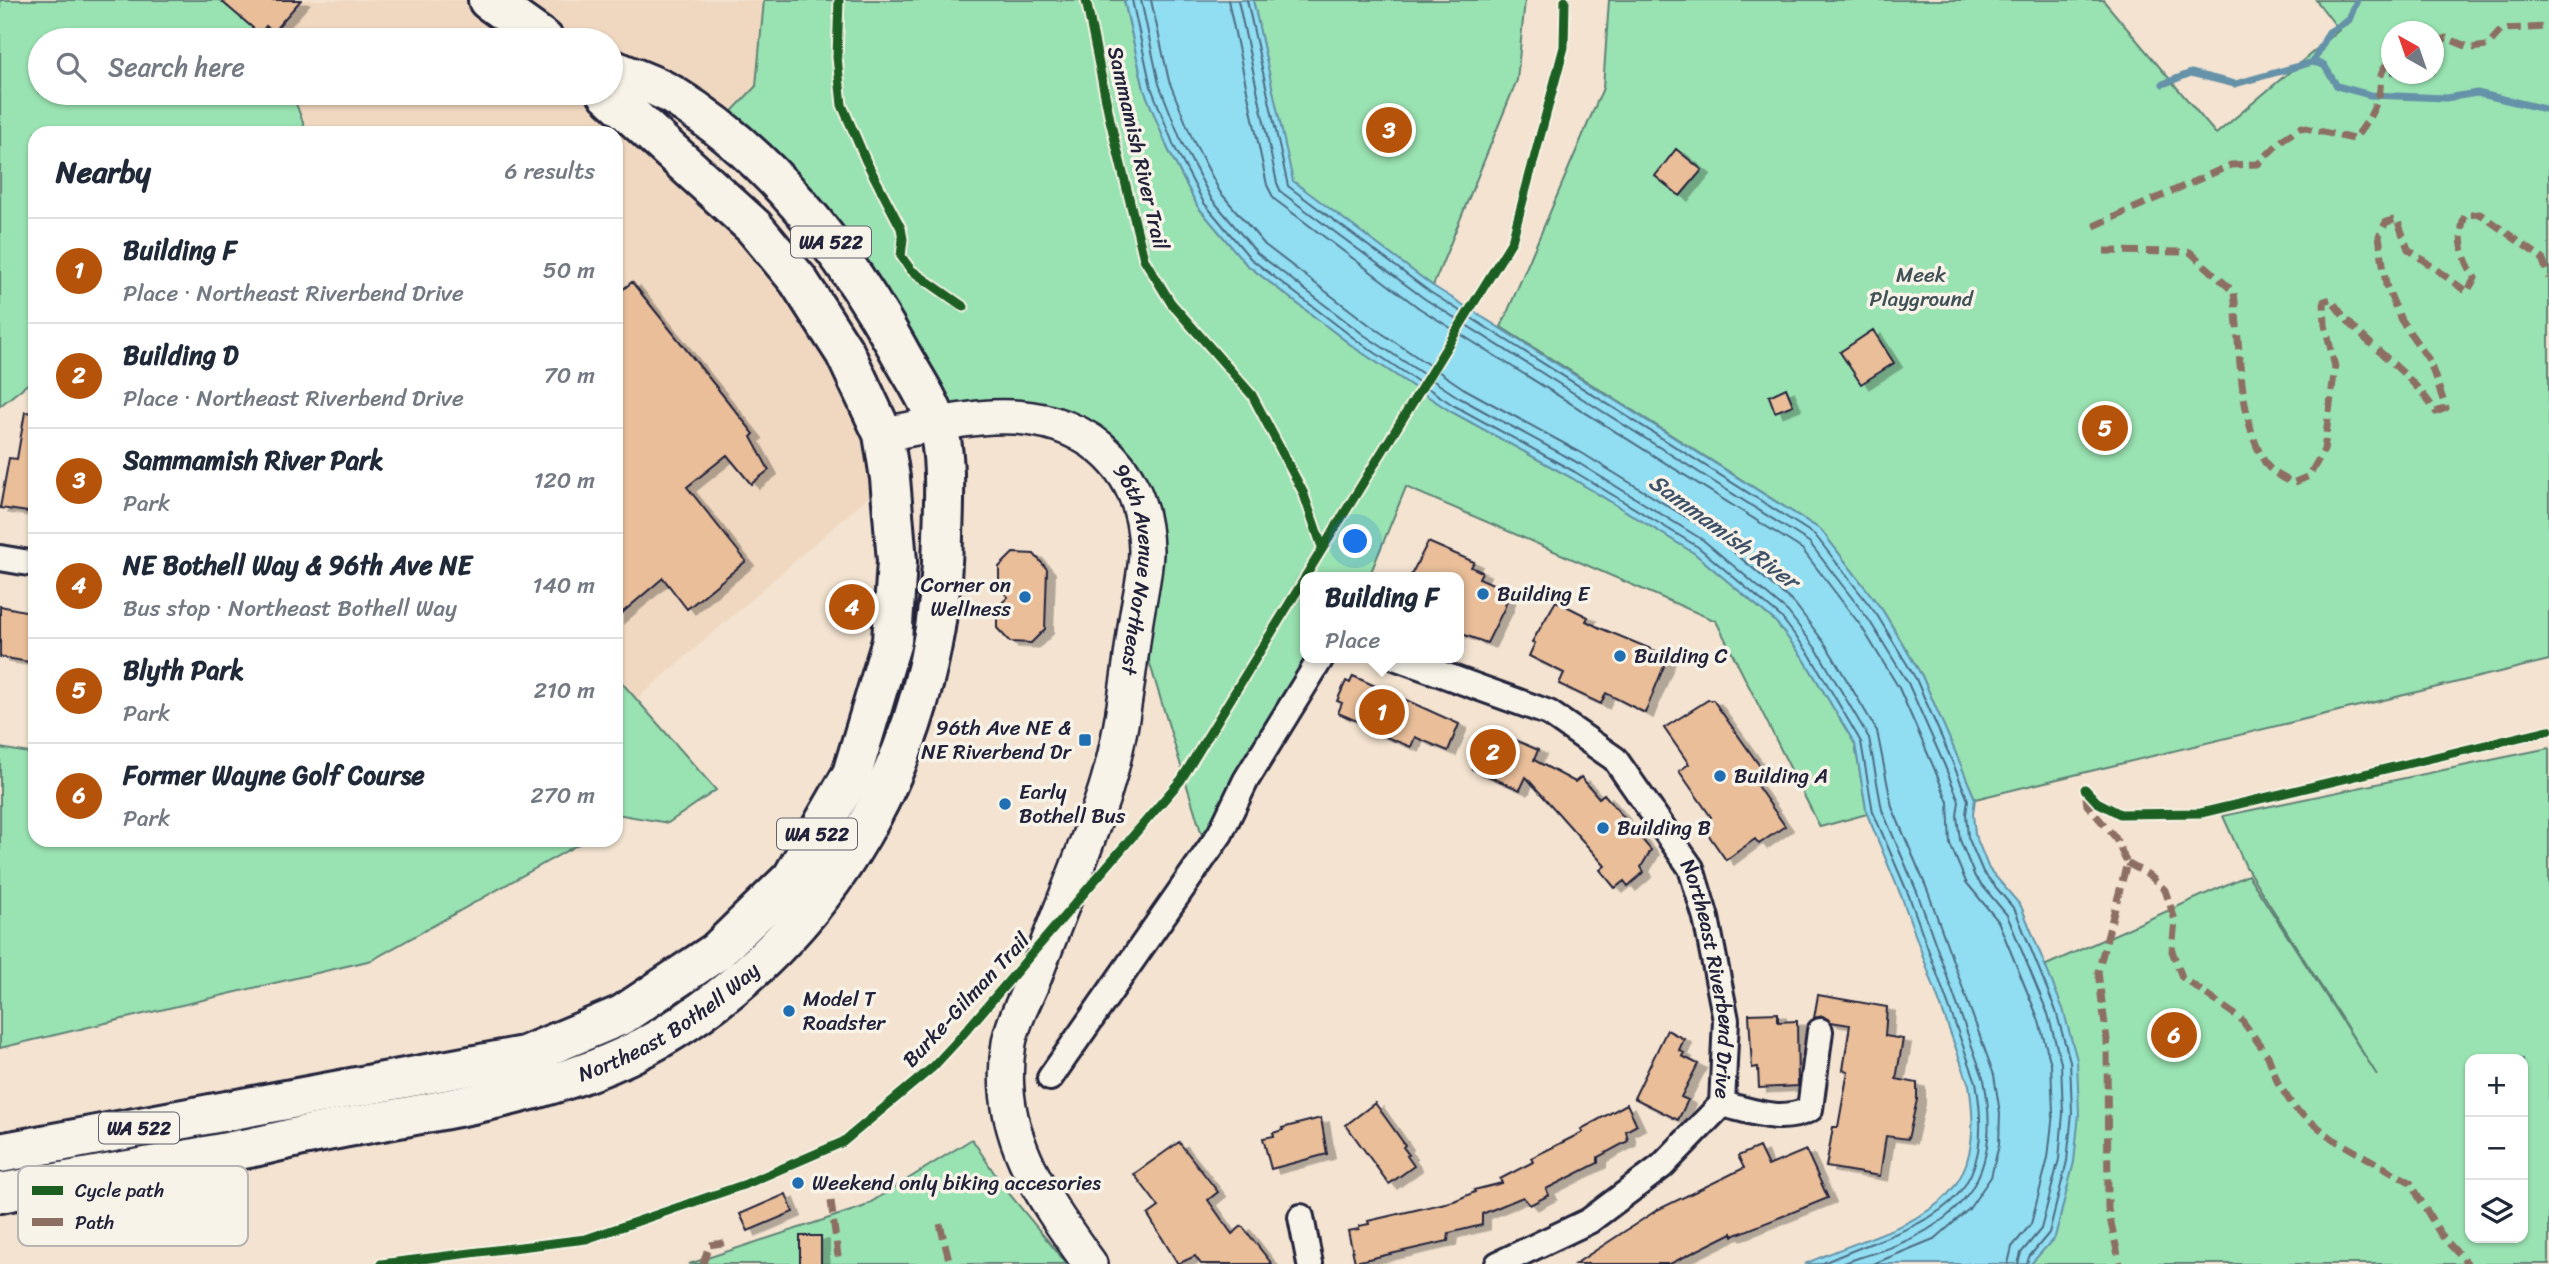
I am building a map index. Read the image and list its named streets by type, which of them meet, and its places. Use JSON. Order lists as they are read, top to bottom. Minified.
{"streets":{"main road":["WA 522","96th Avenue Northeast","Northeast Bothell Way"],"street":["Northeast Riverbend Drive"],"cycle path":["Sammamish River Trail","Burke-Gilman Trail"]},"crossings":[["WA 522","96th Avenue Northeast"],["WA 522","Northeast Bothell Way"],["96th Avenue Northeast","Northeast Bothell Way"]],"water":["Sammamish River"],"parks":["Meek Playground"],"places":{"other":["Building E","Corner on Wellness","Building C","Building A","Early Bothell Bus","Building B","Model T Roadster","Weekend only biking accesories"],"transit":["96th Ave NE & NE Riverbend Dr"]},"legend":["Cycle path","Path"],"north":"top left","page":{"search":"Search here","pins":["3","5","4","1","2","6"],"heading":["Nearby","6 results"],"list":[{"mark":"1","name":"Building F","note":"Place · Northeast Riverbend Drive","value":"50 m"},{"mark":"2","name":"Building D","note":"Place · Northeast Riverbend Drive","value":"70 m"},{"mark":"3","name":"Sammamish River Park","note":"Park","value":"120 m"},{"mark":"4","name":"NE Bothell Way & 96th Ave NE","note":"Bus stop · Northeast Bothell Way","value":"140 m"},{"mark":"5","name":"Blyth Park","note":"Park","value":"210 m"},{"mark":"6","name":"Former Wayne Golf Course","note":"Park","value":"270 m"}],"popup":["Building F","Place"],"map_buttons":["+","−"]}}
